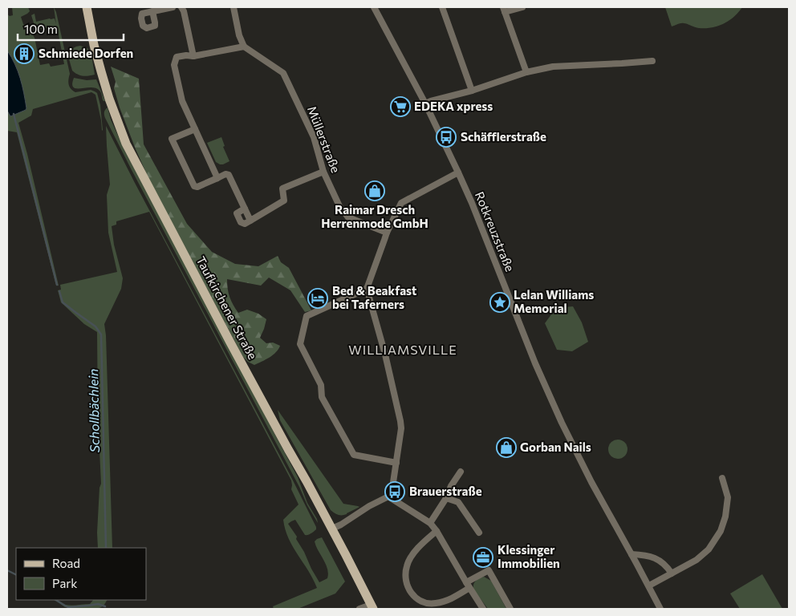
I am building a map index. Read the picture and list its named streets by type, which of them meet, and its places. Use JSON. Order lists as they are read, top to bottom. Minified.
{"streets":{"main road":["Taufkirchener Straße"],"street":["Müllerstraße","Rotkreuzstraße"]},"districts":["WILLIAMSVILLE"],"water":["Schollbächlein"],"places":{"building":["Schmiede Dorfen"],"supermarket":["EDEKA xpress"],"bus stop":["Schäfflerstraße","Brauerstraße"],"shop":["Raimar Dresch Herrenmode GmbH","Gorban Nails"],"hotel":["Bed & Beakfast bei Taferners"],"place":["Lelan Williams Memorial"],"office":["Klessinger Immobilien"]},"legend":["Road","Park"],"scale_bar":"100 m"}
